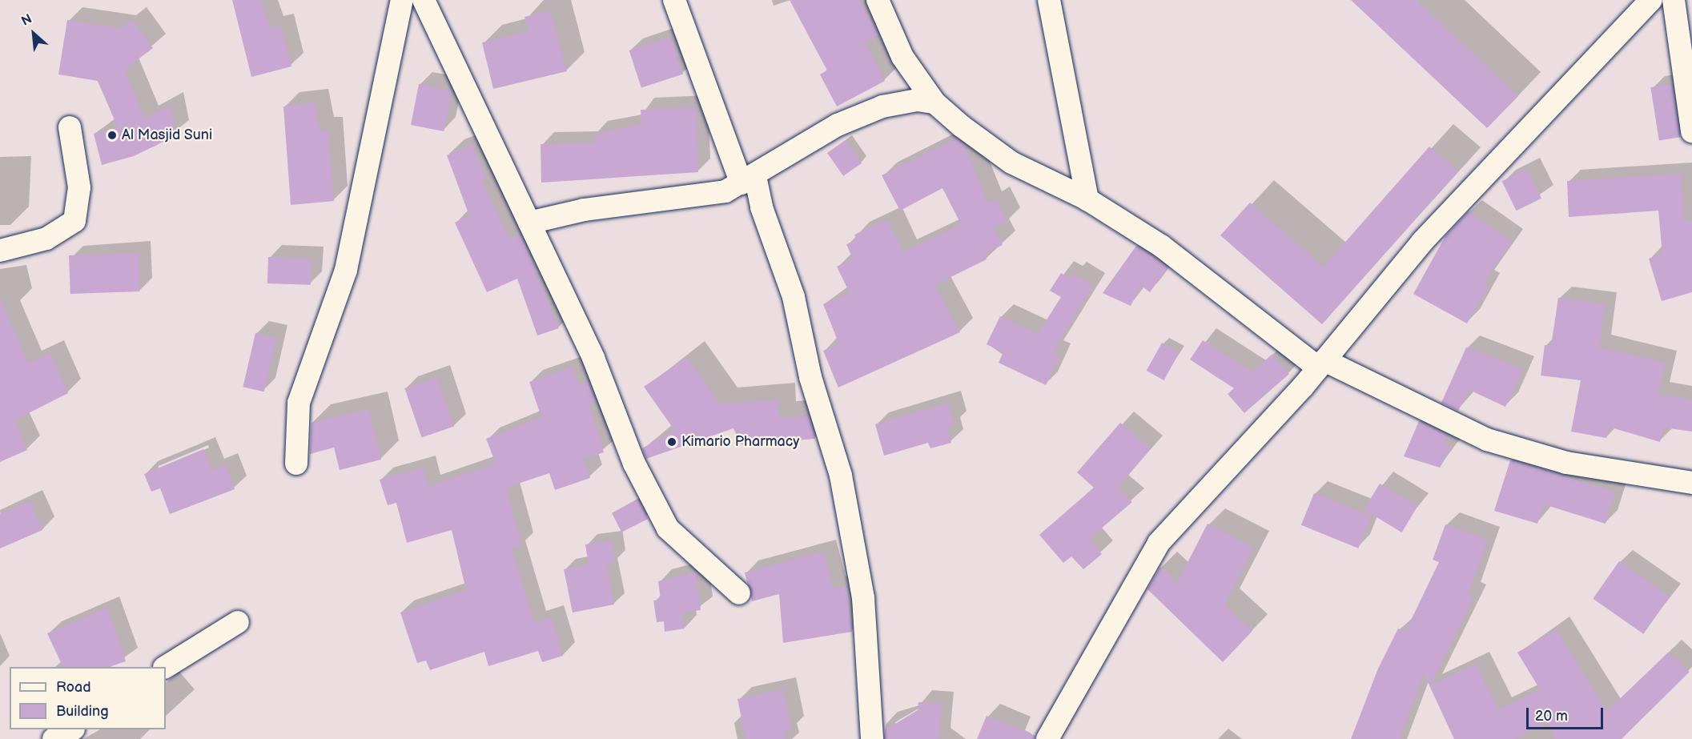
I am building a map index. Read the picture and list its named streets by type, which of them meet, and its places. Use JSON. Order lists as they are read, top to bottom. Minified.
{"places":["Al Masjid Suni","Kimario Pharmacy"],"legend":["Road","Building"],"scale_bar":"20 m","north":"top left"}
